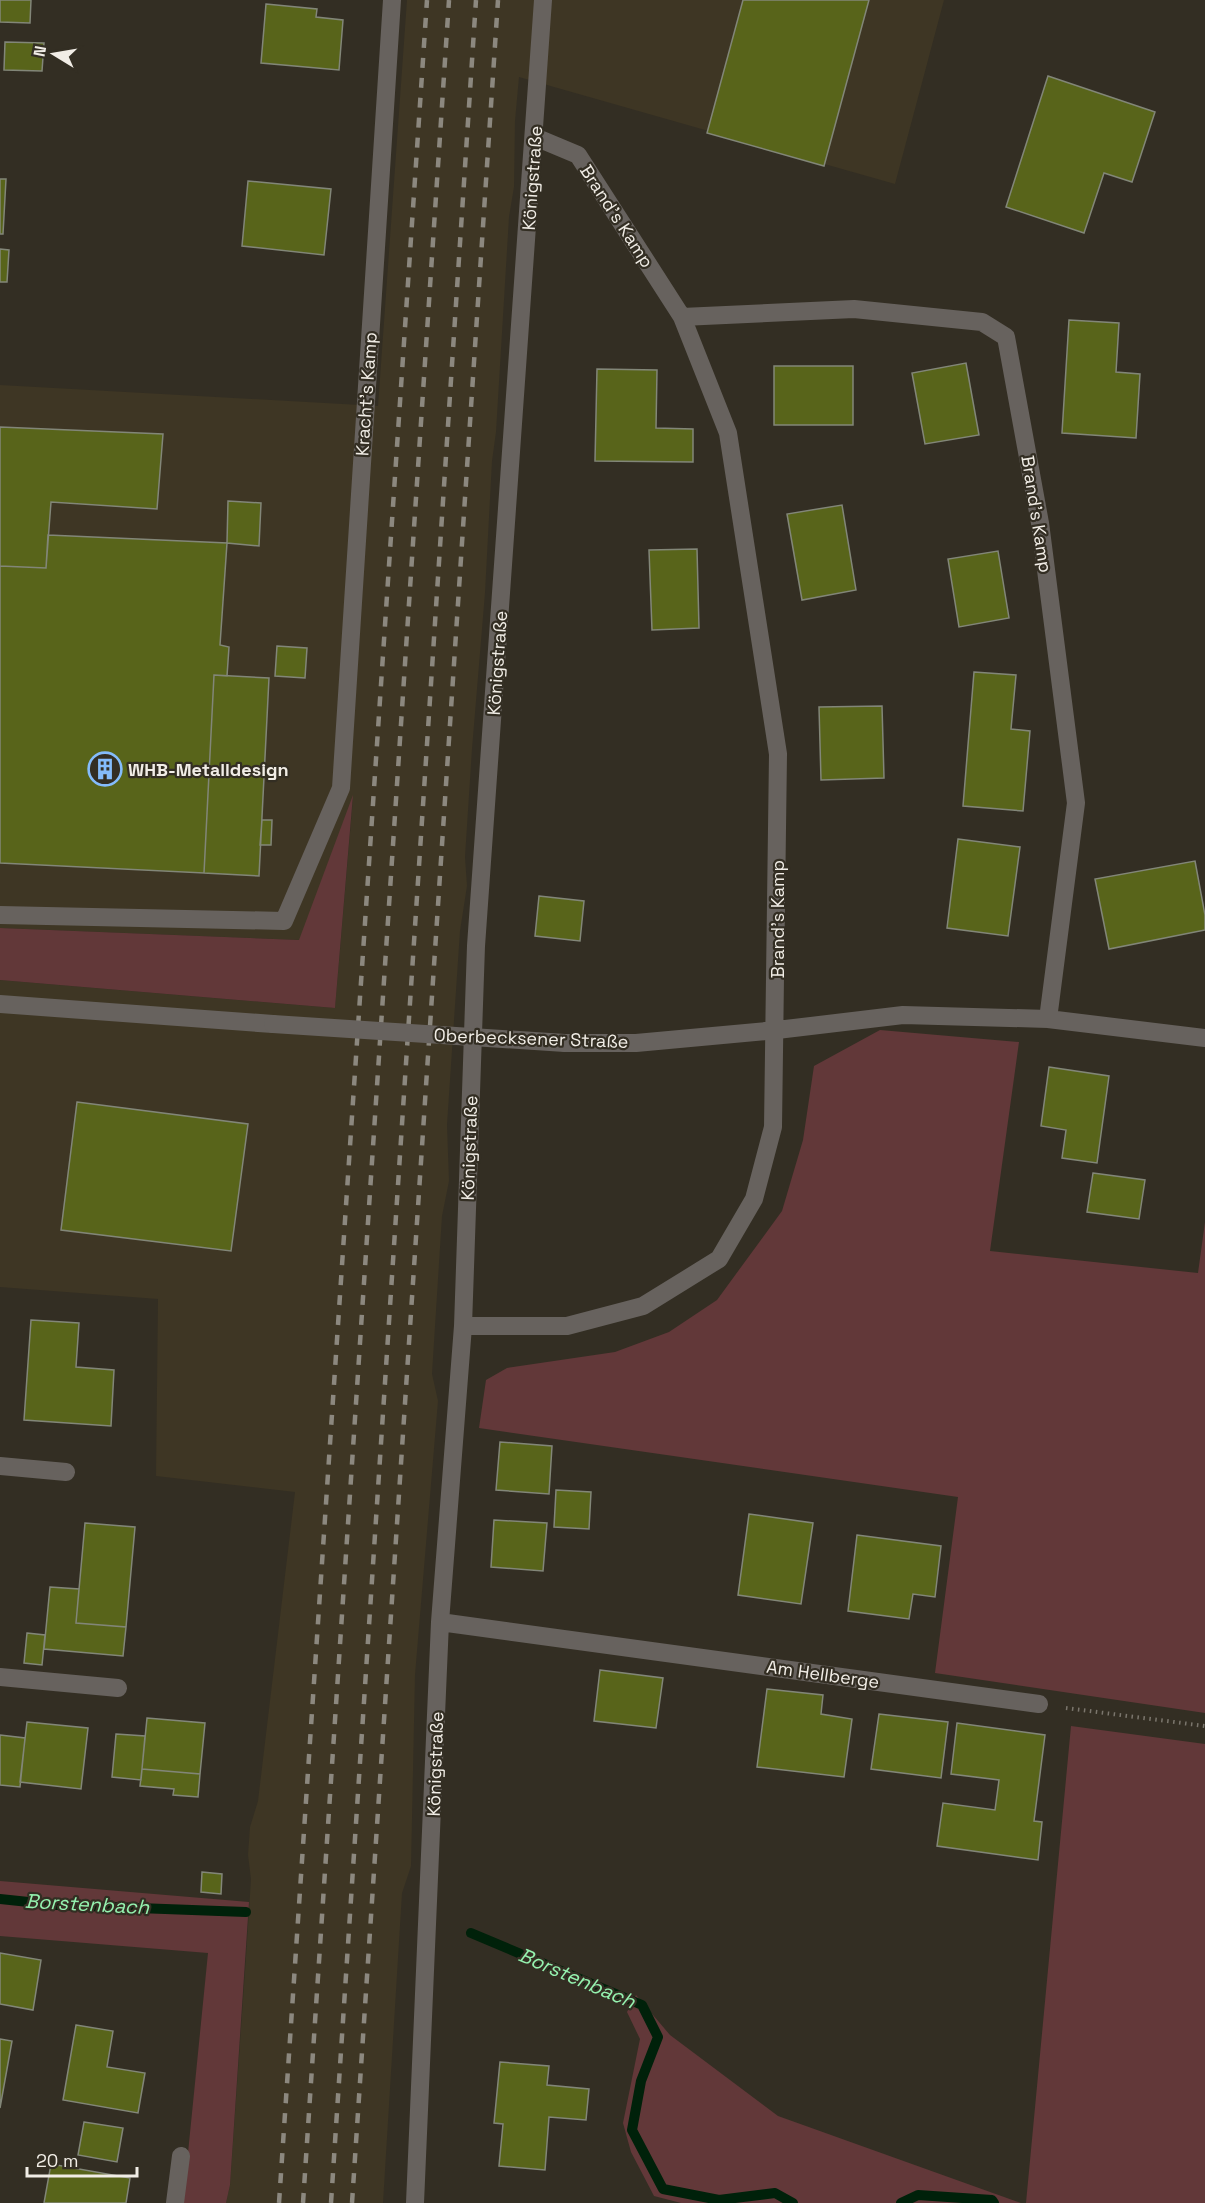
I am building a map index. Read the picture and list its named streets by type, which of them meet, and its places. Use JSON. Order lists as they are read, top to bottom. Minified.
{"streets":{"street":["Königstraße","Brand's Kamp","Kracht's Kamp","Oberbecksener Straße","Am Hellberge"]},"crossings":[["Königstraße","Brand's Kamp"],["Königstraße","Am Hellberge"],["Brand's Kamp","Oberbecksener Straße"]],"water":["Borstenbach"],"places":{"building":["WHB-Metalldesign"]},"scale_bar":"20 m","north":"left"}
